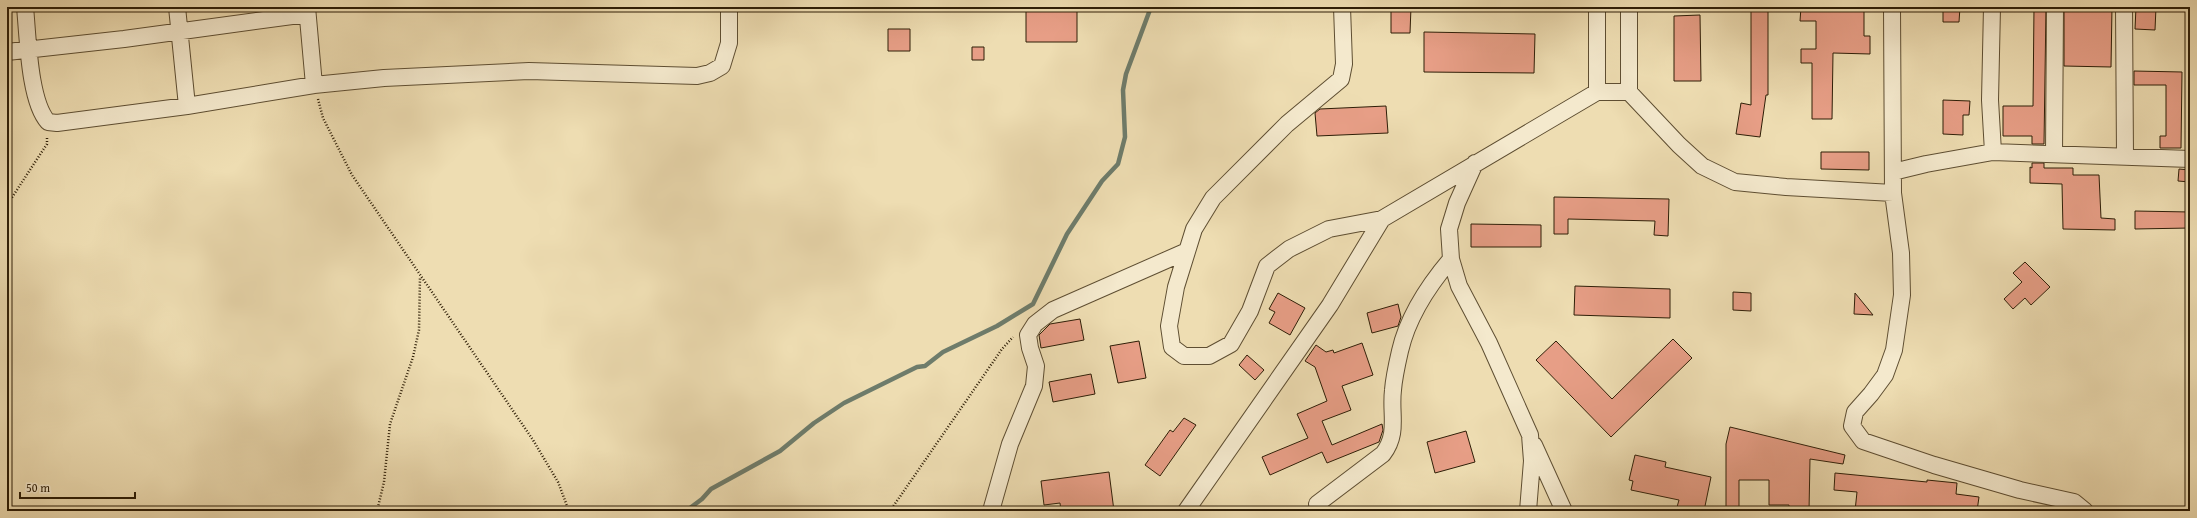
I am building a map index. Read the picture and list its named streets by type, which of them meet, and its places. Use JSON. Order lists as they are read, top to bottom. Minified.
{"scale_bar":"50 m"}
